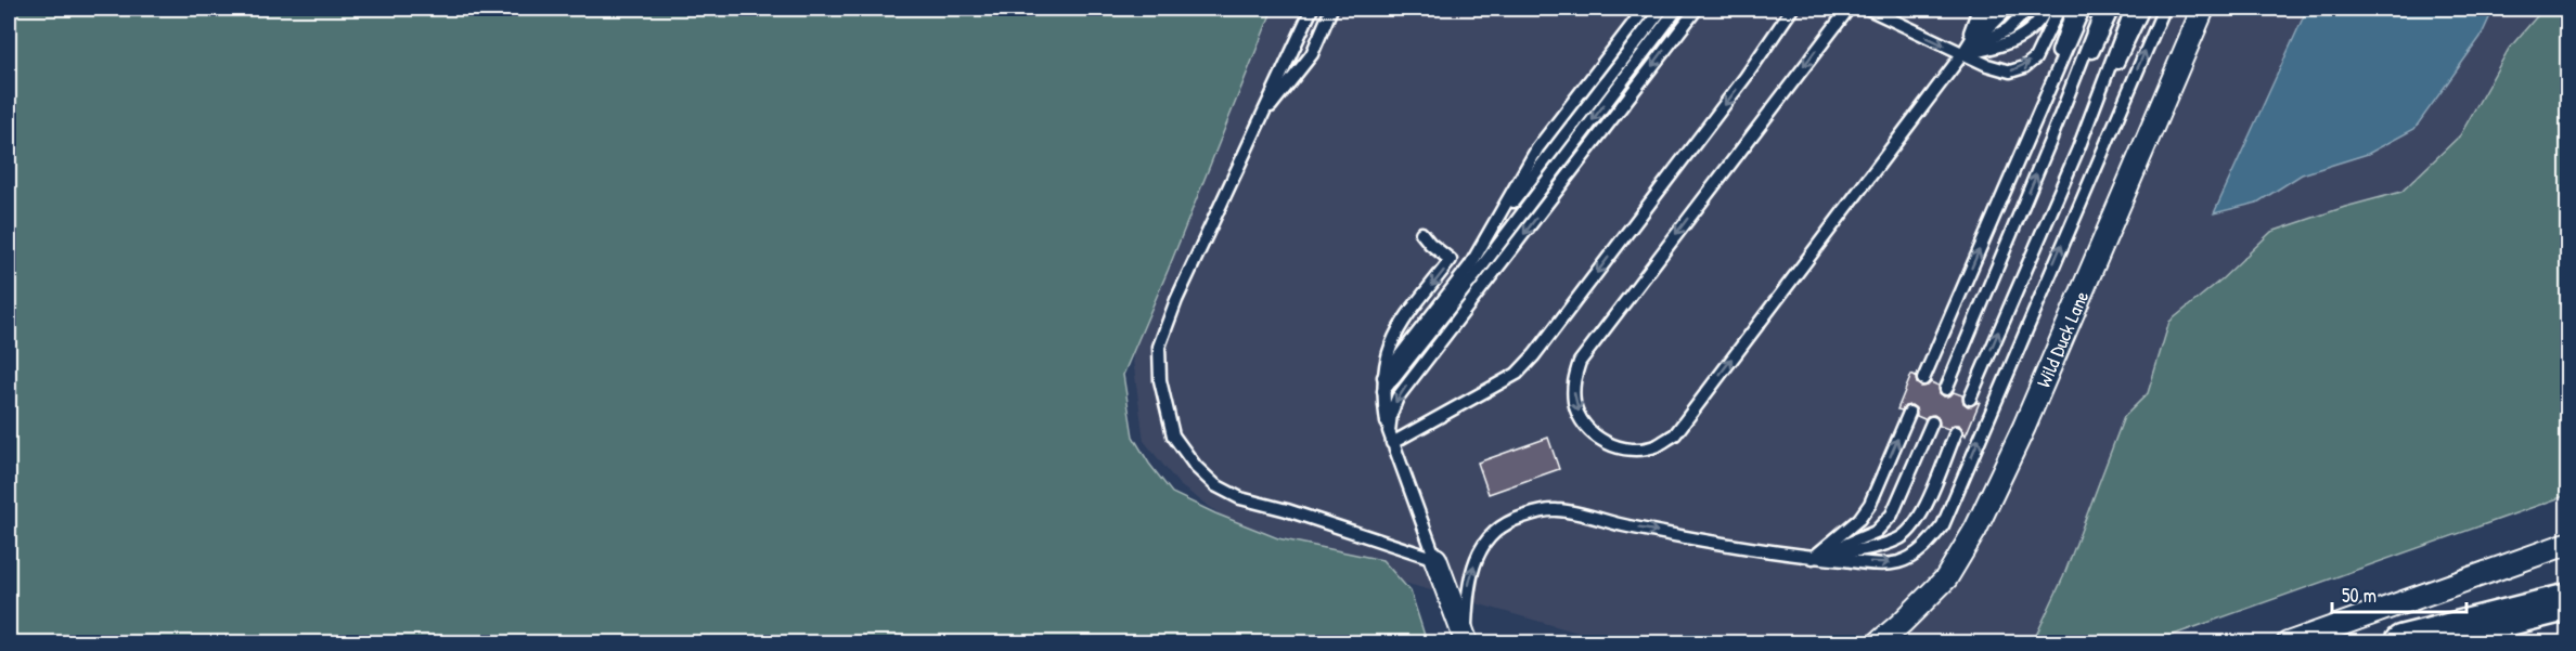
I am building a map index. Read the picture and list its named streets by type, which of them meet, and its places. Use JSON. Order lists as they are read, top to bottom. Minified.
{"streets":{"street":["Wild Duck Lane"]},"scale_bar":"50 m"}
